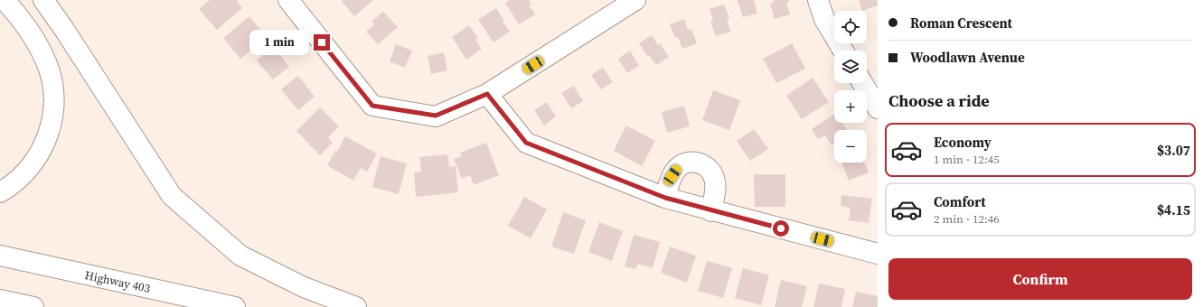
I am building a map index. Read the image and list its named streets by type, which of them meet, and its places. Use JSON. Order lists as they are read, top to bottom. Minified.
{"streets":{"main road":["Highway 403"]},"page":{"banner":["Roman Crescent","Woodlawn Avenue"],"map_buttons":["+","−"],"bubble":"1 min","heading":"Choose a ride","list":[{"name":"Economy","note":"1 min · 12:45","value":"$3.07"},{"name":"Comfort","note":"2 min · 12:46","value":"$4.15"}],"buttons":"Confirm"}}
